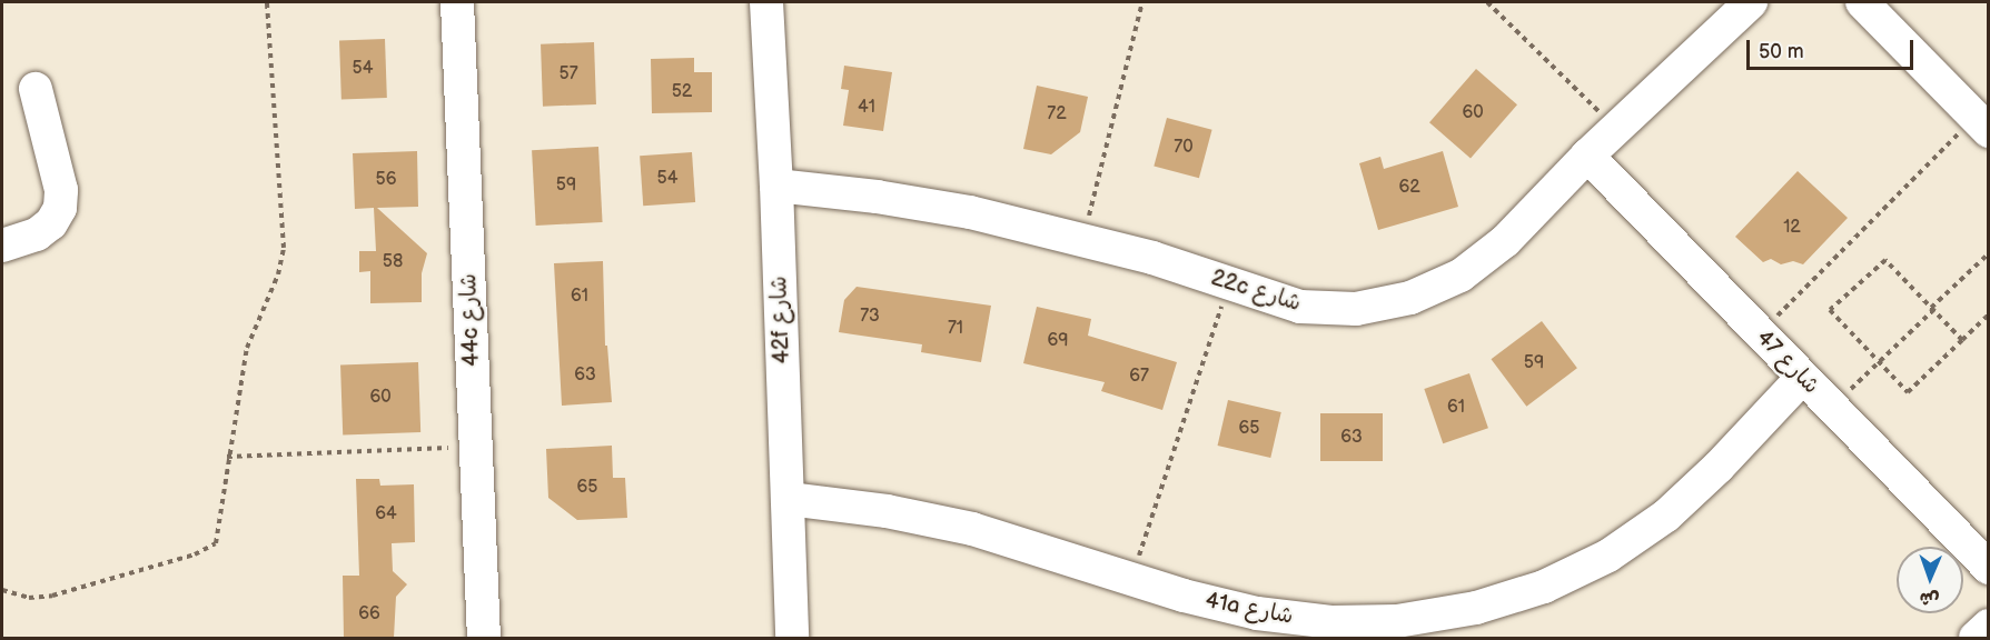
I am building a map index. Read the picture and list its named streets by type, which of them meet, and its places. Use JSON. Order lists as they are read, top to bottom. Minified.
{"streets":{"street":["22c شارع","44c شارع","42f شارع","شارع 47","41a شارع"]},"crossings":[["22c شارع","42f شارع"],["22c شارع","شارع 47"],["42f شارع","41a شارع"],["شارع 47","41a شارع"]],"house_numbers":["54","57","52","41","60","72","70","54","56","59","62","12","58","61","73","71","69","59","63","67","60","61","65","63","65","64","66"],"scale_bar":"50 m","north":"bottom"}
